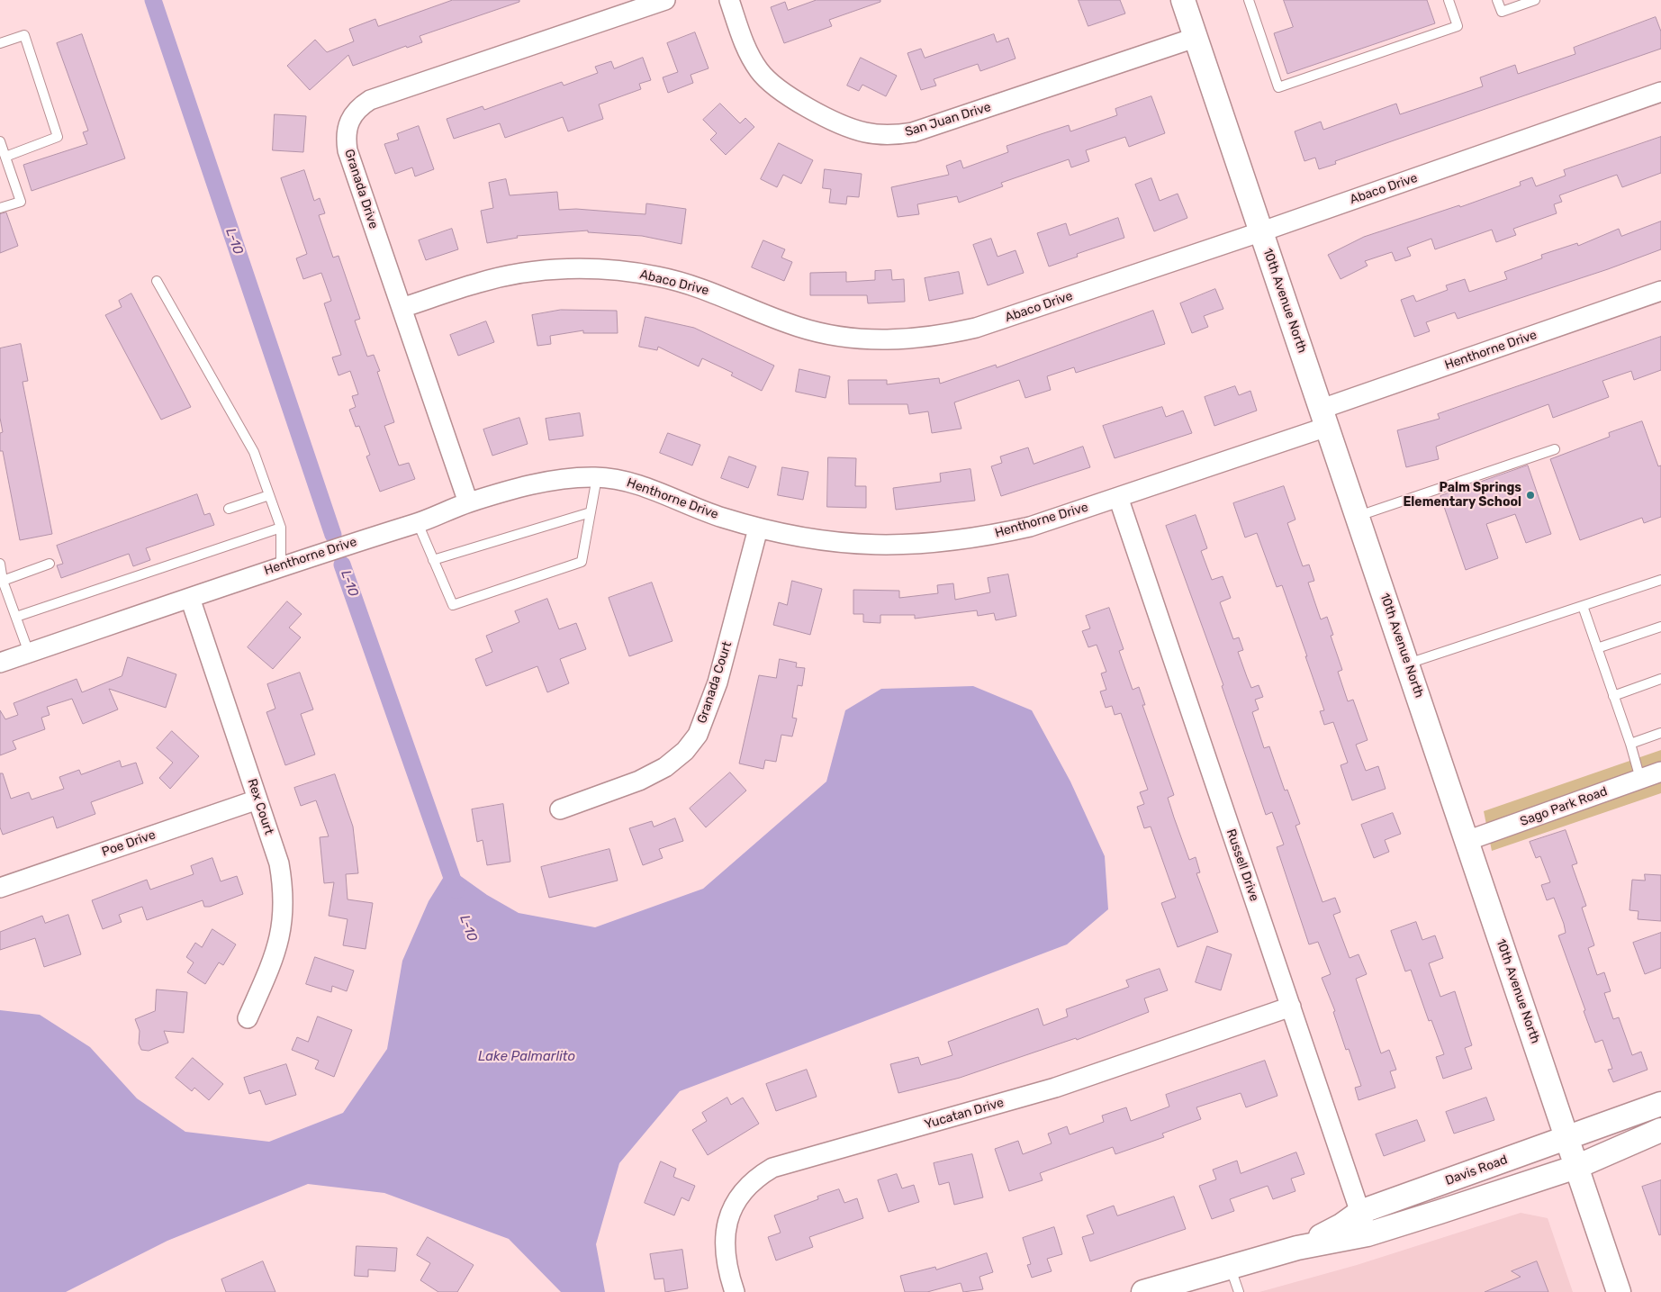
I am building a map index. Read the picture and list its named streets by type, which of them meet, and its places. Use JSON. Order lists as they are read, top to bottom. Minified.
{"streets":{"street":["San Juan Drive","Granada Drive","Abaco Drive","10th Avenue North","Henthorne Drive","Granada Court","Rex Court","Sago Park Road","Poe Drive","Russell Drive","Yucatan Drive","Davis Road"]},"crossings":[["San Juan Drive","10th Avenue North"],["Granada Drive","Abaco Drive"],["Granada Drive","Henthorne Drive"],["Abaco Drive","10th Avenue North"],["10th Avenue North","Henthorne Drive"],["10th Avenue North","Sago Park Road"],["10th Avenue North","Davis Road"],["Henthorne Drive","Granada Court"],["Henthorne Drive","Rex Court"],["Henthorne Drive","Russell Drive"],["Rex Court","Poe Drive"],["Russell Drive","Yucatan Drive"],["Russell Drive","Davis Road"]],"water":["L-10","Lake Palmarlito"],"places":["Palm Springs Elementary School"]}
